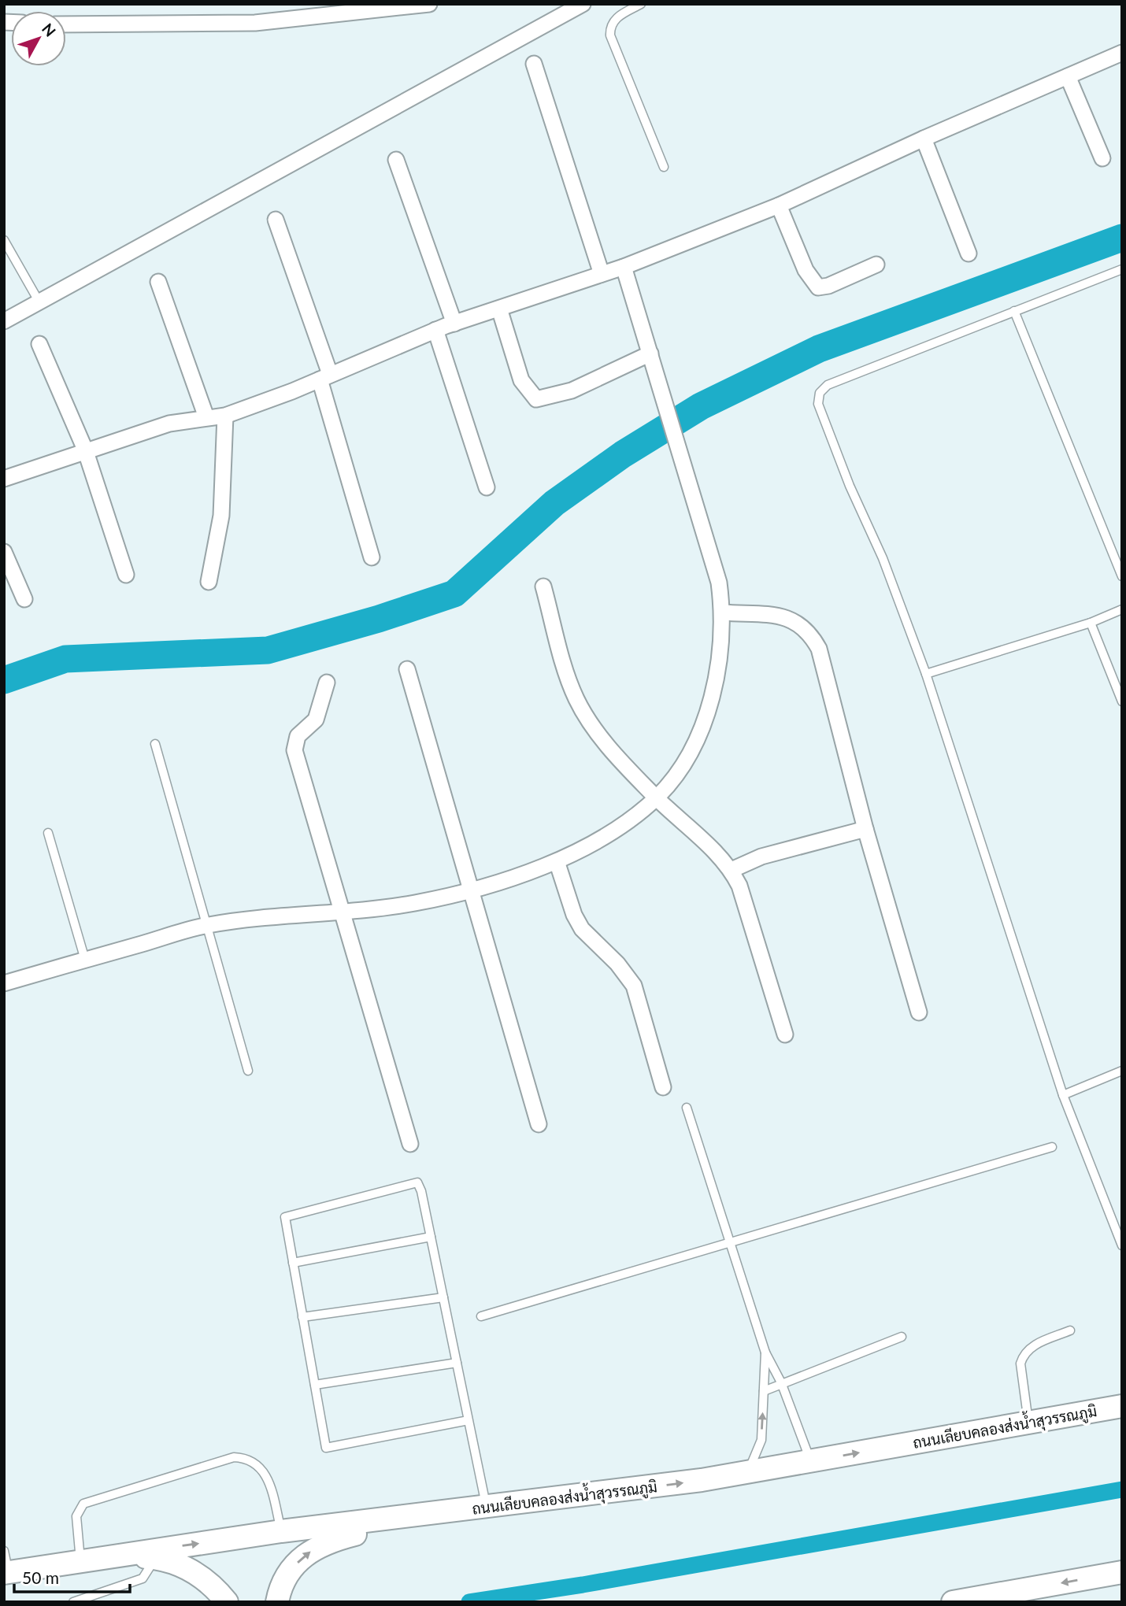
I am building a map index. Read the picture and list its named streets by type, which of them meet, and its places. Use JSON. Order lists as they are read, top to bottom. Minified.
{"streets":{"main road":["ถนนเลียบคลองส่งน้ำสุวรรณภูมิ"]},"one_way":["ถนนเลียบคลองส่งน้ำสุวรรณภูมิ"],"scale_bar":"50 m","north":"top right"}
